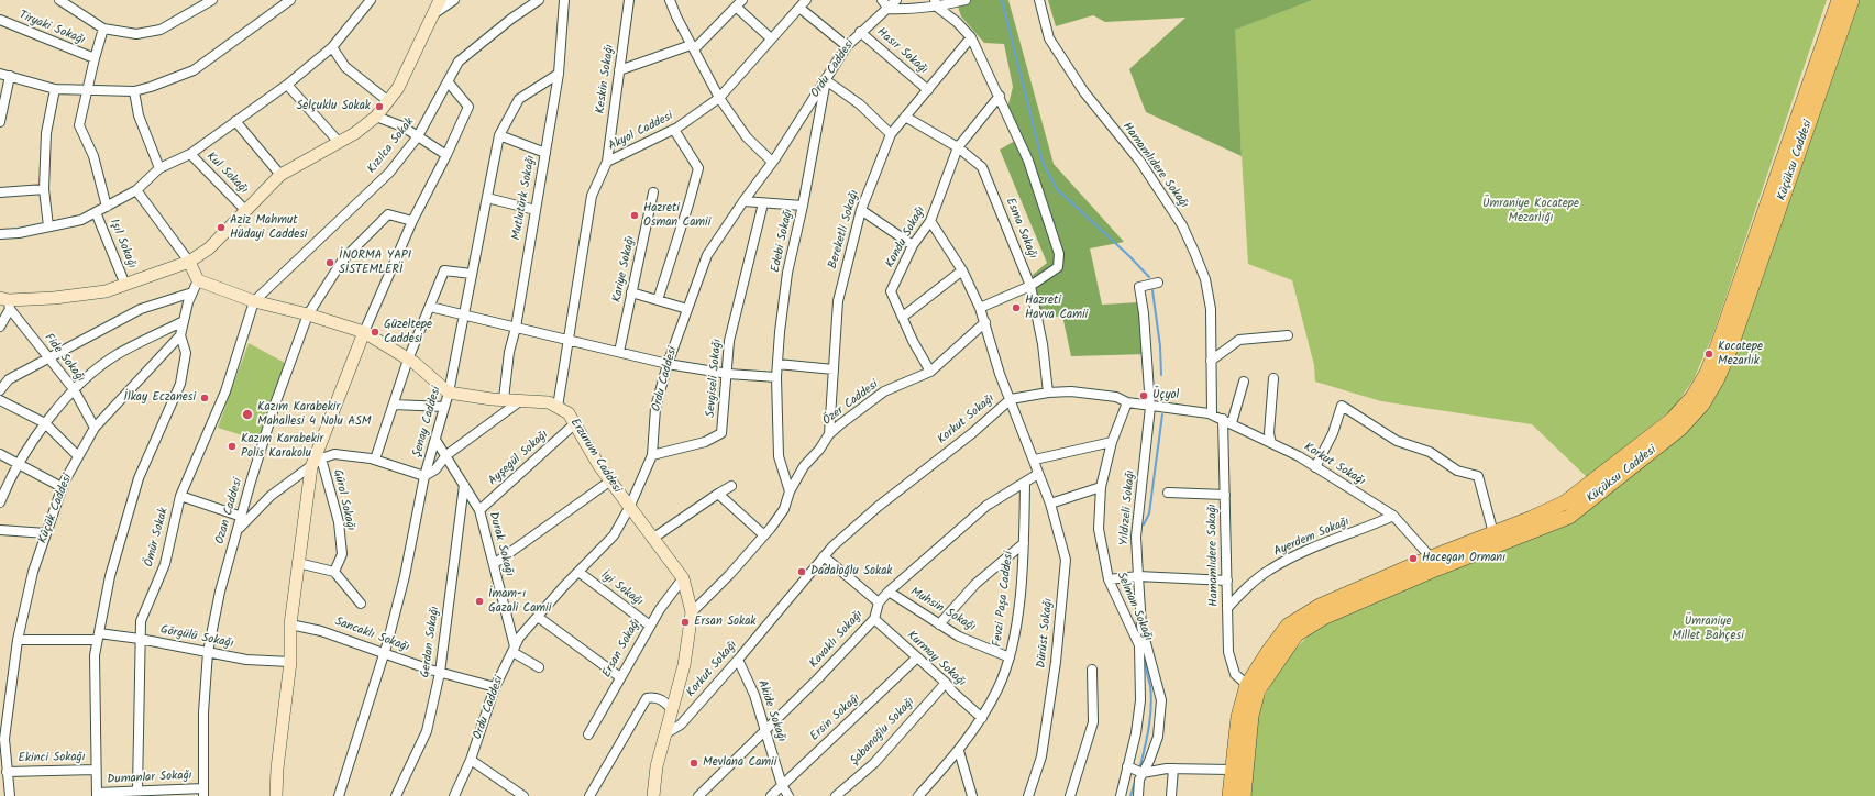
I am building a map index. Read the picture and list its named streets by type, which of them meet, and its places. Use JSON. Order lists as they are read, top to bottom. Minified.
{"streets":{"main road":["Küçüksu Caddesi"],"street":["Tiryaki Sokağı","Hasır Sokağı","Ordu Caddesi","Keskin Sokağı","Akyol Caddesi","Kızılca Sokak","Hamamlıdere Sokağı","Kul Sokağı","Mutlutürk Sokağı","Esma Sokağı","Bereketli Sokağı","Kondu Sokağı","Edebi Sokağı","Işıl Sokağı","Kariye Sokağı","Fide Sokağı","Sevgiseli Sokağı","Özer Caddesi","Korkut Sokağı","Şenay Caddesi","Erzurum Caddesi","Ayşegül Sokağı","Gürol Sokağı","Yıldızeli Sokağı","Küçük Caddesi","Ozan Caddesi","Ömür Sokak","Ayerdem Sokağı","Durak Sokağı","İyi Sokağı","Fevzi Paşa Caddesi","Selman Sokağı","Muhsin Sokağı","Dürüst Sokağı","Sancaklı Sokağı","Görgülü Sokağı","Kavaklı Sokağı","Gerdan Sokağı","Ersan Sokağı","Kurmay Sokağı","Akide Sokağı","Ersin Sokağı","Şabanoğlu Sokağı","Ekinci Sokağı","Dumanlar Sokağı"]},"crossings":[["Hasır Sokağı","Ordu Caddesi"],["Hasır Sokağı","Bereketli Sokağı"],["Ordu Caddesi","Edebi Sokağı"],["Ordu Caddesi","Sevgiseli Sokağı"],["Ordu Caddesi","Erzurum Caddesi"],["Ordu Caddesi","Durak Sokağı"],["Ordu Caddesi","İyi Sokağı"],["Ordu Caddesi","Sancaklı Sokağı"],["Keskin Sokağı","Akyol Caddesi"],["Akyol Caddesi","Erzurum Caddesi"],["Kızılca Sokak","Ömür Sokak"],["Küçüksu Caddesi","Hamamlıdere Sokağı"],["Küçüksu Caddesi","Korkut Sokağı"],["Hamamlıdere Sokağı","Korkut Sokağı"],["Hamamlıdere Sokağı","Ayerdem Sokağı"],["Mutlutürk Sokağı","Şenay Caddesi"],["Esma Sokağı","Bereketli Sokağı"],["Esma Sokağı","Kondu Sokağı"],["Esma Sokağı","Korkut Sokağı"],["Bereketli Sokağı","Özer Caddesi"],["Kondu Sokağı","Özer Caddesi"],["Kondu Sokağı","Dürüst Sokağı"],["Edebi Sokağı","Özer Caddesi"],["Fide Sokağı","Küçük Caddesi"],["Özer Caddesi","Erzurum Caddesi"],["Özer Caddesi","Dürüst Sokağı"],["Korkut Sokağı","Erzurum Caddesi"],["Korkut Sokağı","Yıldızeli Sokağı"],["Korkut Sokağı","Ayerdem Sokağı"],["Korkut Sokağı","Selman Sokağı"],["Korkut Sokağı","Dürüst Sokağı"],["Korkut Sokağı","Akide Sokağı"],["Şenay Caddesi","Durak Sokağı"],["Şenay Caddesi","Sancaklı Sokağı"],["Erzurum Caddesi","Ayşegül Sokağı"],["Erzurum Caddesi","Ersan Sokağı"],["Ayşegül Sokağı","Durak Sokağı"],["Küçük Caddesi","Görgülü Sokağı"],["Küçük Caddesi","Ekinci Sokağı"],["Ozan Caddesi","Görgülü Sokağı"],["Ozan Caddesi","Dumanlar Sokağı"],["Ömür Sokak","Görgülü Sokağı"],["Ömür Sokak","Dumanlar Sokağı"],["Durak Sokağı","Gerdan Sokağı"],["İyi Sokağı","Ersan Sokağı"],["Fevzi Paşa Caddesi","Muhsin Sokağı"],["Fevzi Paşa Caddesi","Kavaklı Sokağı"],["Fevzi Paşa Caddesi","Kurmay Sokağı"],["Muhsin Sokağı","Kavaklı Sokağı"],["Dürüst Sokağı","Kavaklı Sokağı"],["Sancaklı Sokağı","Gerdan Sokağı"],["Kavaklı Sokağı","Kurmay Sokağı"],["Kavaklı Sokağı","Akide Sokağı"],["Kurmay Sokağı","Ersin Sokağı"],["Kurmay Sokağı","Şabanoğlu Sokağı"],["Akide Sokağı","Ersin Sokağı"]],"parks":["Ümraniye Kocatepe Mezarlığı","Ümraniye Millet Bahçesi"],"places":["Selçuklu Sokak","Hazreti Osman Camii","Aziz Mahmut Hüdayi Caddesi","İNORMA YAPI SİSTEMLERİ","Hazreti Havva Camii","Güzeltepe Caddesi","Kocatepe Mezarlık","Üçyol","İlkay Eczanesi","Kazım Karabekir Mahallesi 4 Nolu ASM","Kazım Karabekir Polis Karakolu","Hacegan Ormanı","Dadaloğlu Sokak","İmam-ı Gazali Camii","Ersan Sokak","Mevlana Camii"]}
